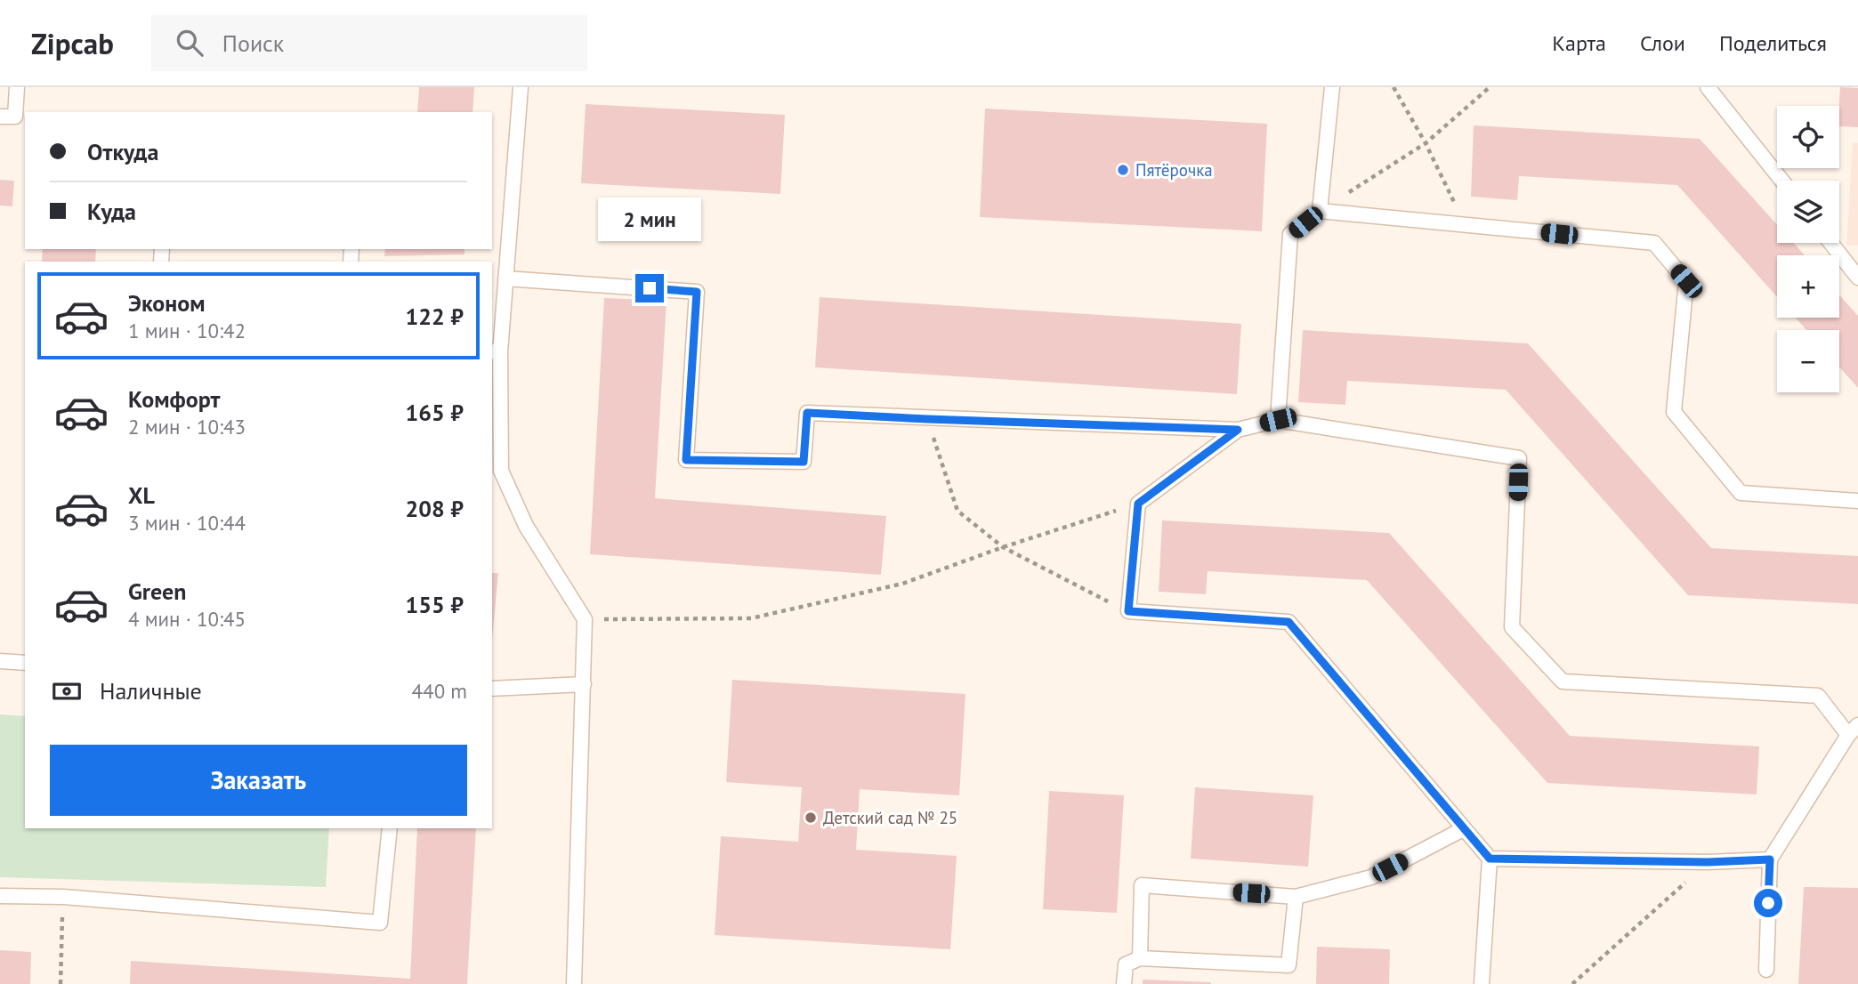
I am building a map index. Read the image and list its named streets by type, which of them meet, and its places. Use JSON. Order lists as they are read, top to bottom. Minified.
{"places":["Пятёрочка","Детский сад № 25"],"page":{"header":"Zipcab","search":"Поиск","nav":["Карта","Слои","Поделиться"],"map_buttons":["+","−"],"banner":["Откуда","Куда"],"bubble":"2 мин","list":[{"name":"Эконом","note":"1 мин · 10:42","value":"122 ₽"},{"name":"Комфорт","note":"2 мин · 10:43","value":"165 ₽"},{"name":"XL","note":"3 мин · 10:44","value":"208 ₽"},{"name":"Green","note":"4 мин · 10:45","value":"155 ₽"}],"pay":["Наличные","440 m"],"buttons":"Заказать"}}
